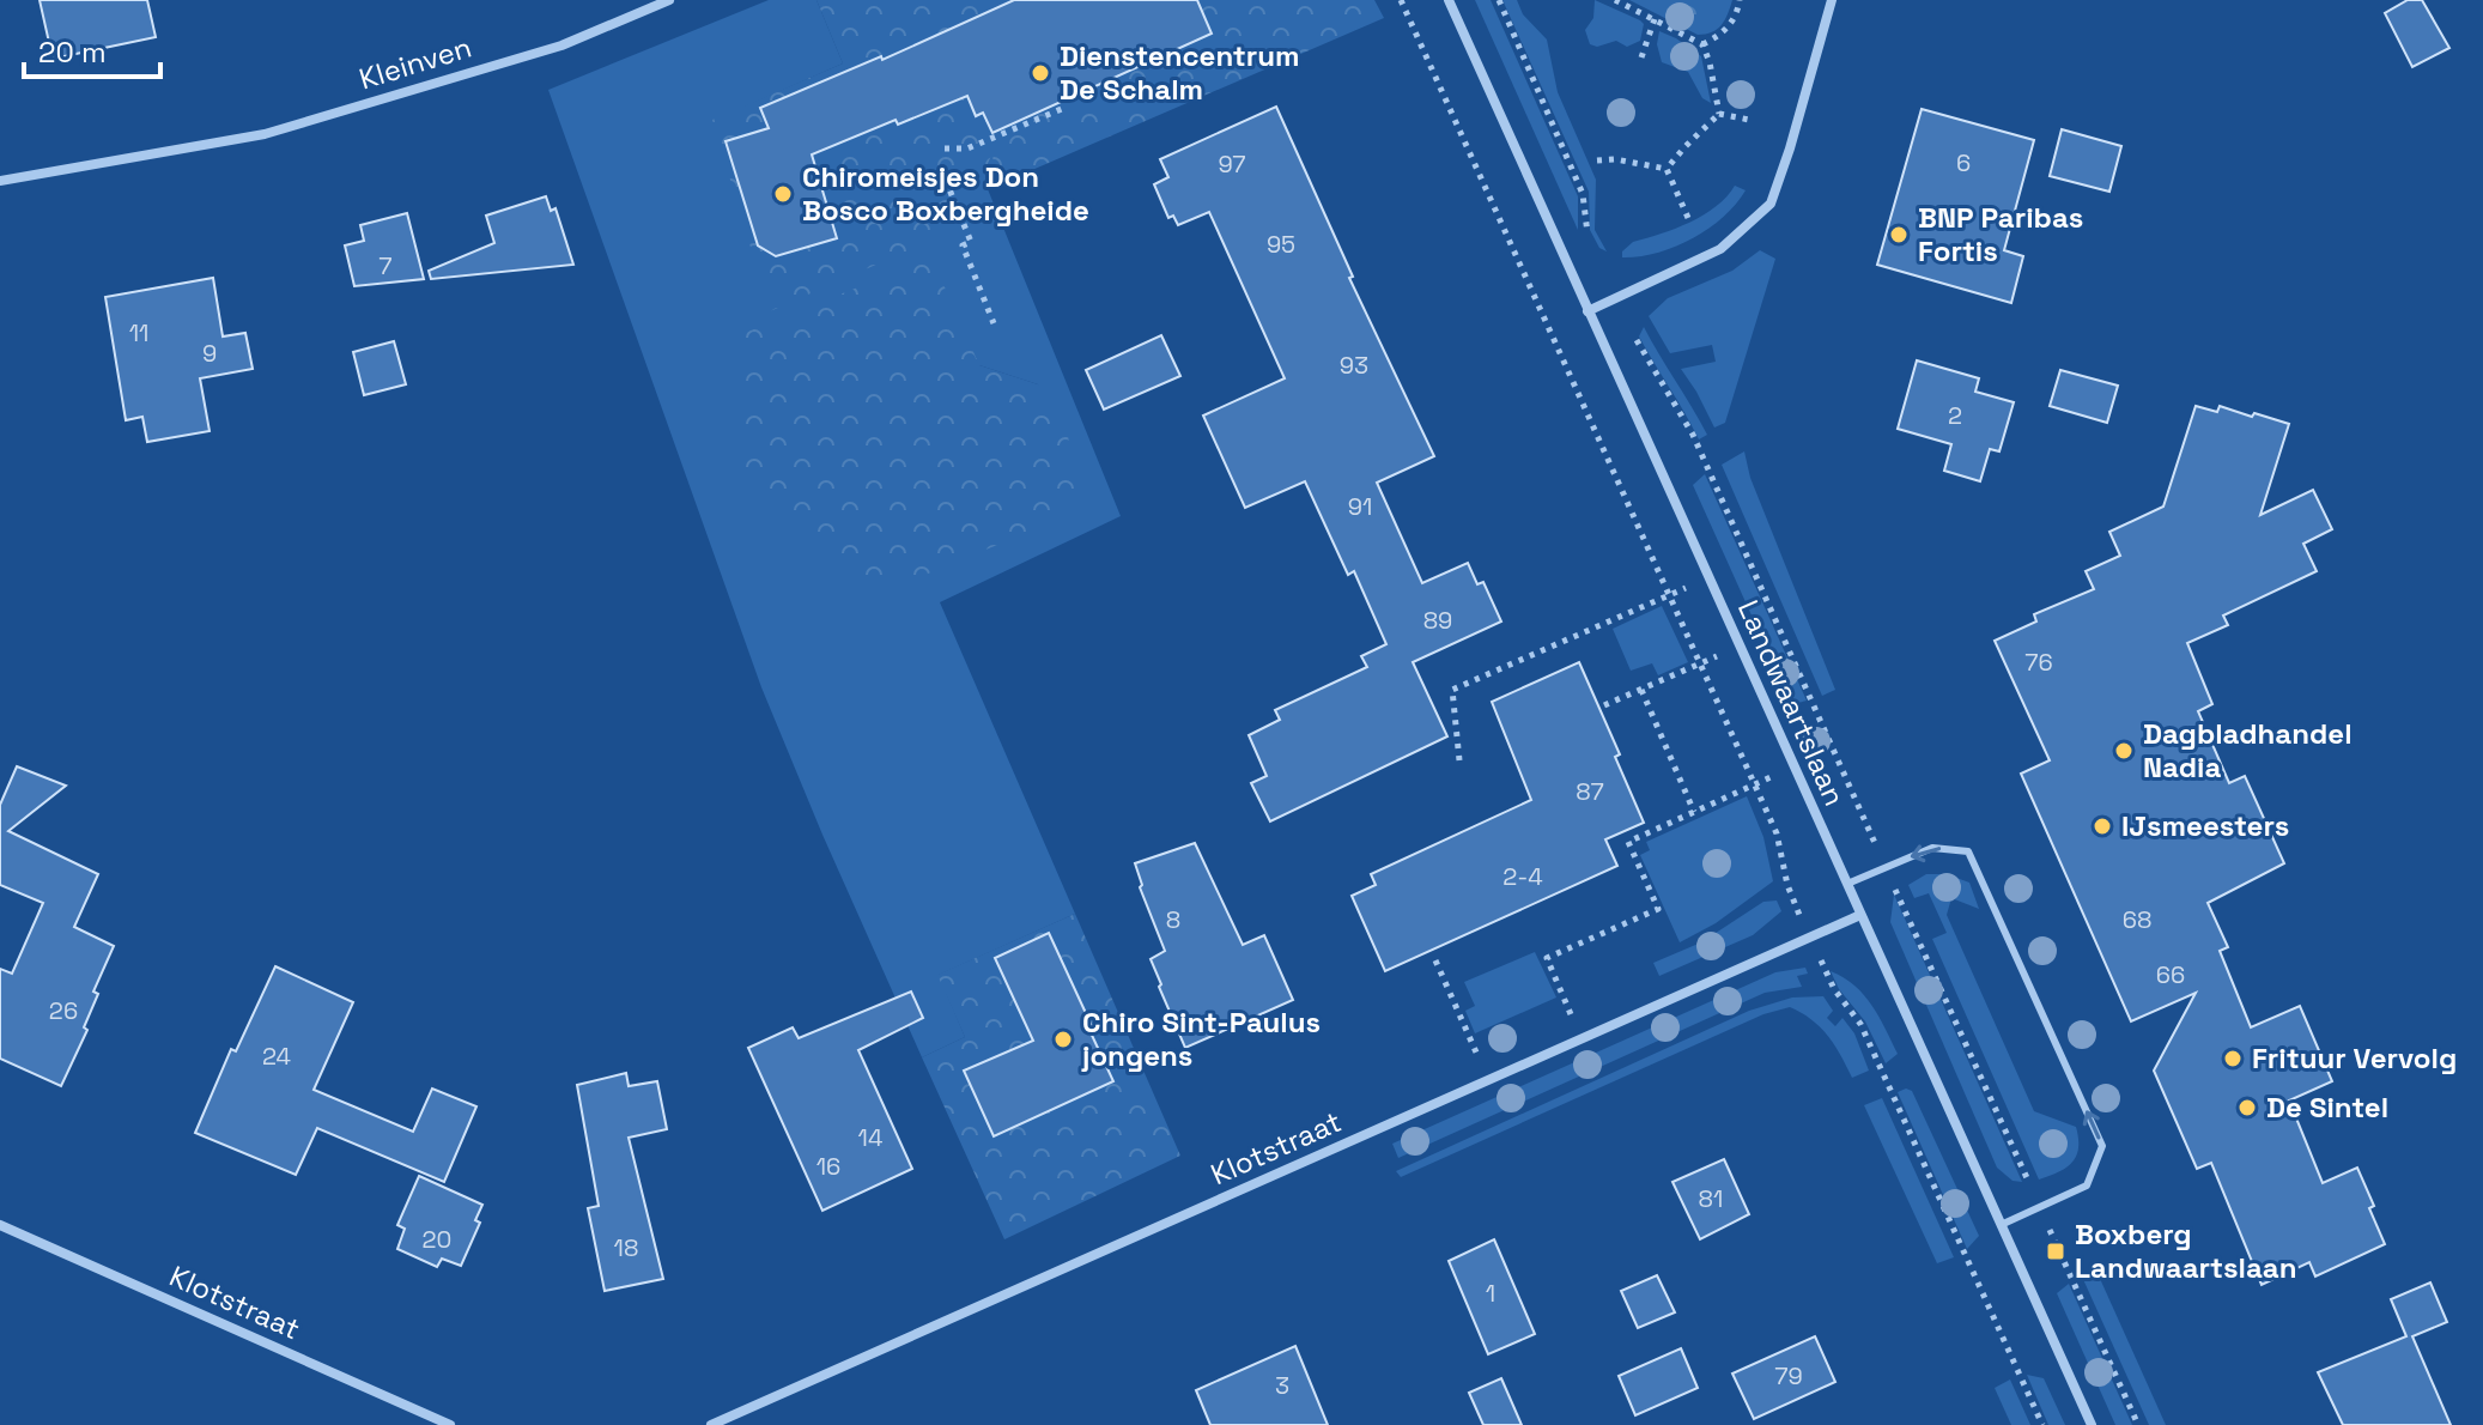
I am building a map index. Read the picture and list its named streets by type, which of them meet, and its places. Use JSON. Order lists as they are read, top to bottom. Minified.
{"streets":{"street":["Kleinven","Landwaartslaan","Klotstraat"]},"crossings":[["Landwaartslaan","Klotstraat"]],"places":{"other":["Dienstencentrum De Schalm","Chiromeisjes Don Bosco Boxbergheide","BNP Paribas Fortis","Dagbladhandel Nadia","IJsmeesters","Chiro Sint-Paulus jongens","Frituur Vervolg","De Sintel"],"transit":["Boxberg Landwaartslaan"]},"house_numbers":["6","97","95","7","11","9","93","2","91","89","76","87","2-4","8","68","66","26","24","14","16","81","20","18","1","79","3"],"scale_bar":"20 m"}
